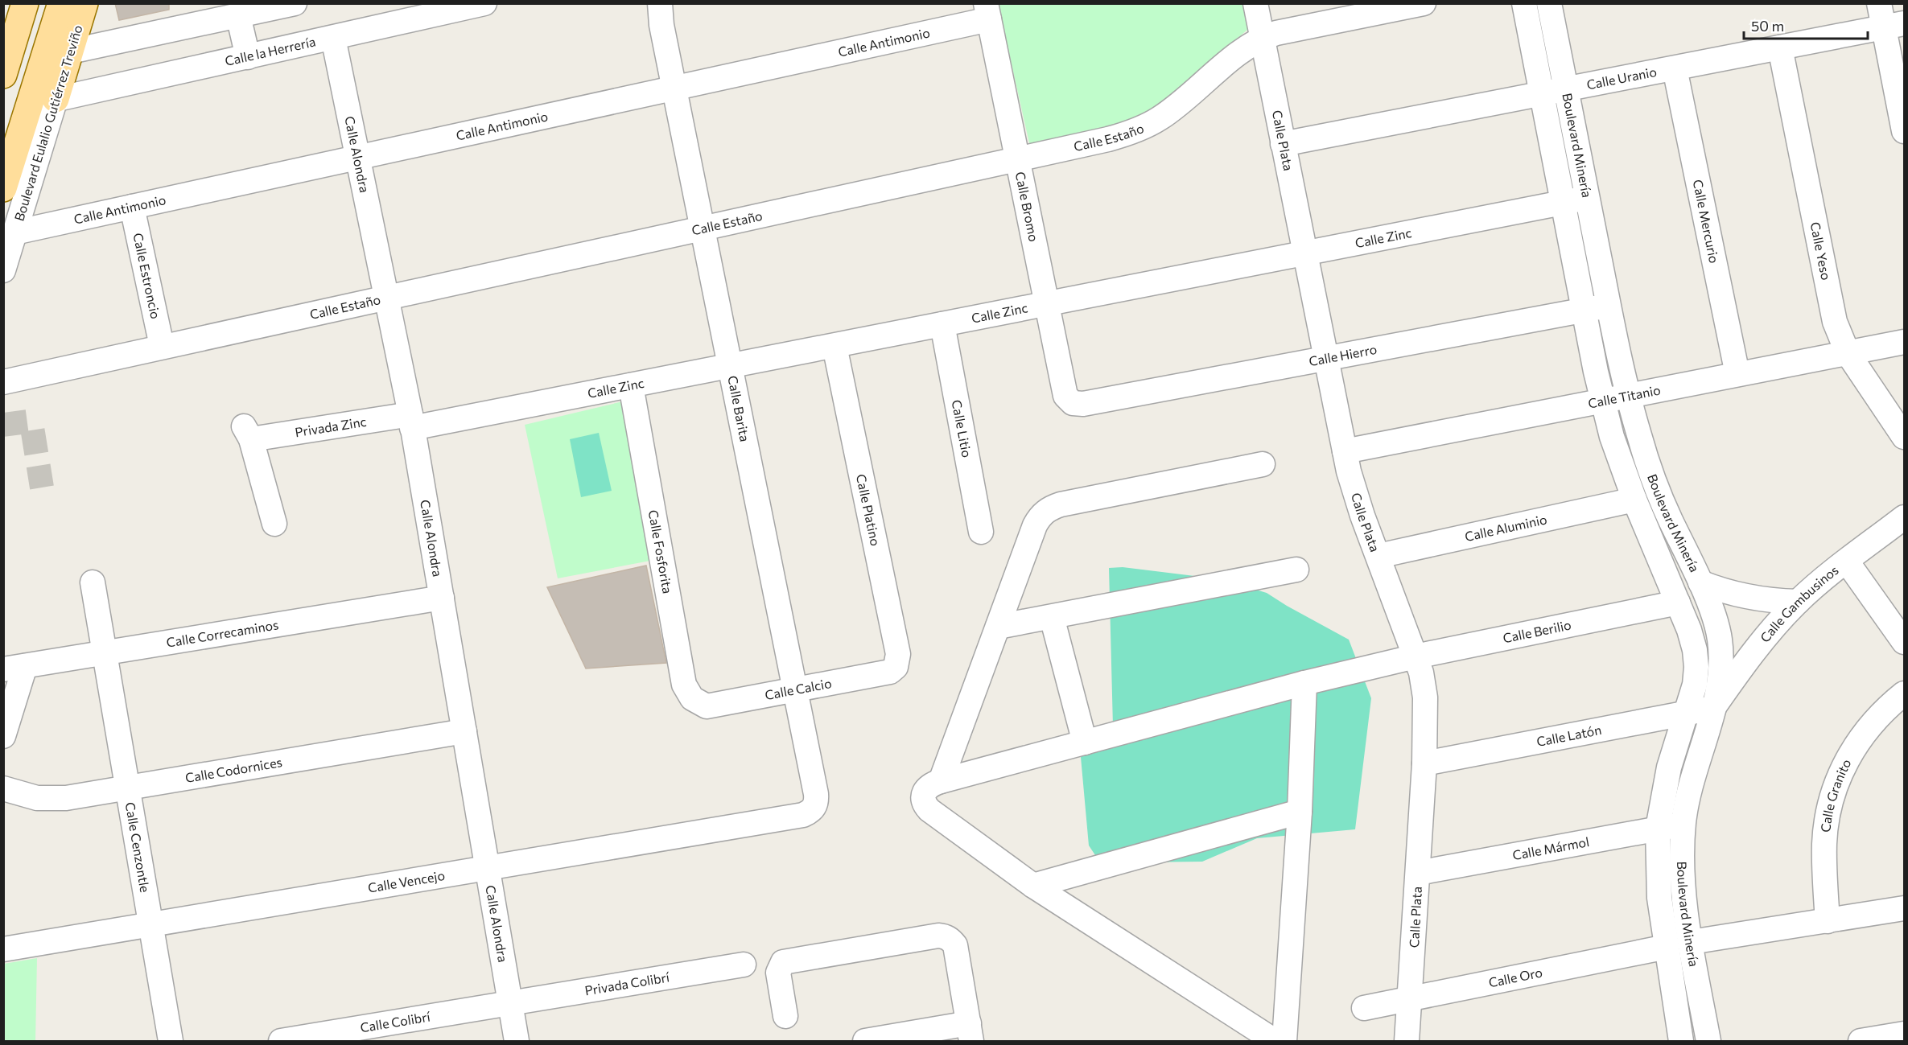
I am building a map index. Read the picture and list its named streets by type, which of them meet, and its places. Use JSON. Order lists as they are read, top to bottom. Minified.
{"streets":{"main road":["Boulevard Eulalio Gutiérrez Treviño"],"street":["Calle Antimonio","Calle la Herrería","Calle Uranio","Calle Estaño","Calle Plata","Boulevard Minería","Calle Alondra","Calle Bromo","Calle Mercurio","Calle Zinc","Calle Yeso","Calle Estroncio","Calle Hierro","Calle Titanio","Calle Barita","Privada Zinc","Calle Litio","Calle Platino","Calle Aluminio","Calle Fosforita","Calle Gambusinos","Calle Berilio","Calle Correcaminos","Calle Calcio","Calle Latón","Calle Codornices","Calle Granito","Calle Cenzontle","Calle Mármol","Calle Vencejo","Calle Oro","Privada Colibrí","Calle Colibrí"]},"crossings":[["Calle Antimonio","Boulevard Eulalio Gutiérrez Treviño"],["Calle Antimonio","Calle Alondra"],["Calle Antimonio","Calle Bromo"],["Calle Antimonio","Calle Estroncio"],["Calle Antimonio","Calle Barita"],["Calle la Herrería","Boulevard Eulalio Gutiérrez Treviño"],["Calle la Herrería","Calle Alondra"],["Calle Uranio","Calle Plata"],["Calle Uranio","Boulevard Minería"],["Calle Uranio","Calle Mercurio"],["Calle Uranio","Calle Yeso"],["Calle Estaño","Calle Plata"],["Calle Estaño","Calle Alondra"],["Calle Estaño","Calle Bromo"],["Calle Estaño","Calle Estroncio"],["Calle Estaño","Calle Barita"],["Calle Plata","Calle Zinc"],["Calle Plata","Calle Hierro"],["Calle Plata","Calle Titanio"],["Calle Plata","Calle Aluminio"],["Calle Plata","Calle Berilio"],["Calle Plata","Calle Latón"],["Calle Plata","Calle Mármol"],["Calle Plata","Calle Oro"],["Boulevard Minería","Calle Zinc"],["Boulevard Minería","Calle Hierro"],["Boulevard Minería","Calle Titanio"],["Boulevard Minería","Calle Aluminio"],["Boulevard Minería","Calle Gambusinos"],["Boulevard Minería","Calle Berilio"],["Boulevard Minería","Calle Latón"],["Boulevard Minería","Calle Mármol"],["Boulevard Minería","Calle Oro"],["Calle Alondra","Calle Zinc"],["Calle Alondra","Privada Zinc"],["Calle Alondra","Calle Correcaminos"],["Calle Alondra","Calle Codornices"],["Calle Alondra","Calle Vencejo"],["Calle Alondra","Privada Colibrí"],["Calle Alondra","Calle Colibrí"],["Calle Bromo","Calle Zinc"],["Calle Bromo","Calle Hierro"],["Calle Mercurio","Calle Titanio"],["Calle Zinc","Calle Barita"],["Calle Zinc","Privada Zinc"],["Calle Zinc","Calle Litio"],["Calle Zinc","Calle Platino"],["Calle Zinc","Calle Fosforita"],["Calle Yeso","Calle Titanio"],["Calle Barita","Calle Calcio"],["Calle Barita","Calle Vencejo"],["Calle Platino","Calle Calcio"],["Calle Fosforita","Calle Calcio"],["Calle Gambusinos","Calle Latón"],["Calle Correcaminos","Calle Cenzontle"],["Calle Codornices","Calle Cenzontle"],["Calle Cenzontle","Calle Vencejo"],["Privada Colibrí","Calle Colibrí"]],"scale_bar":"50 m"}
